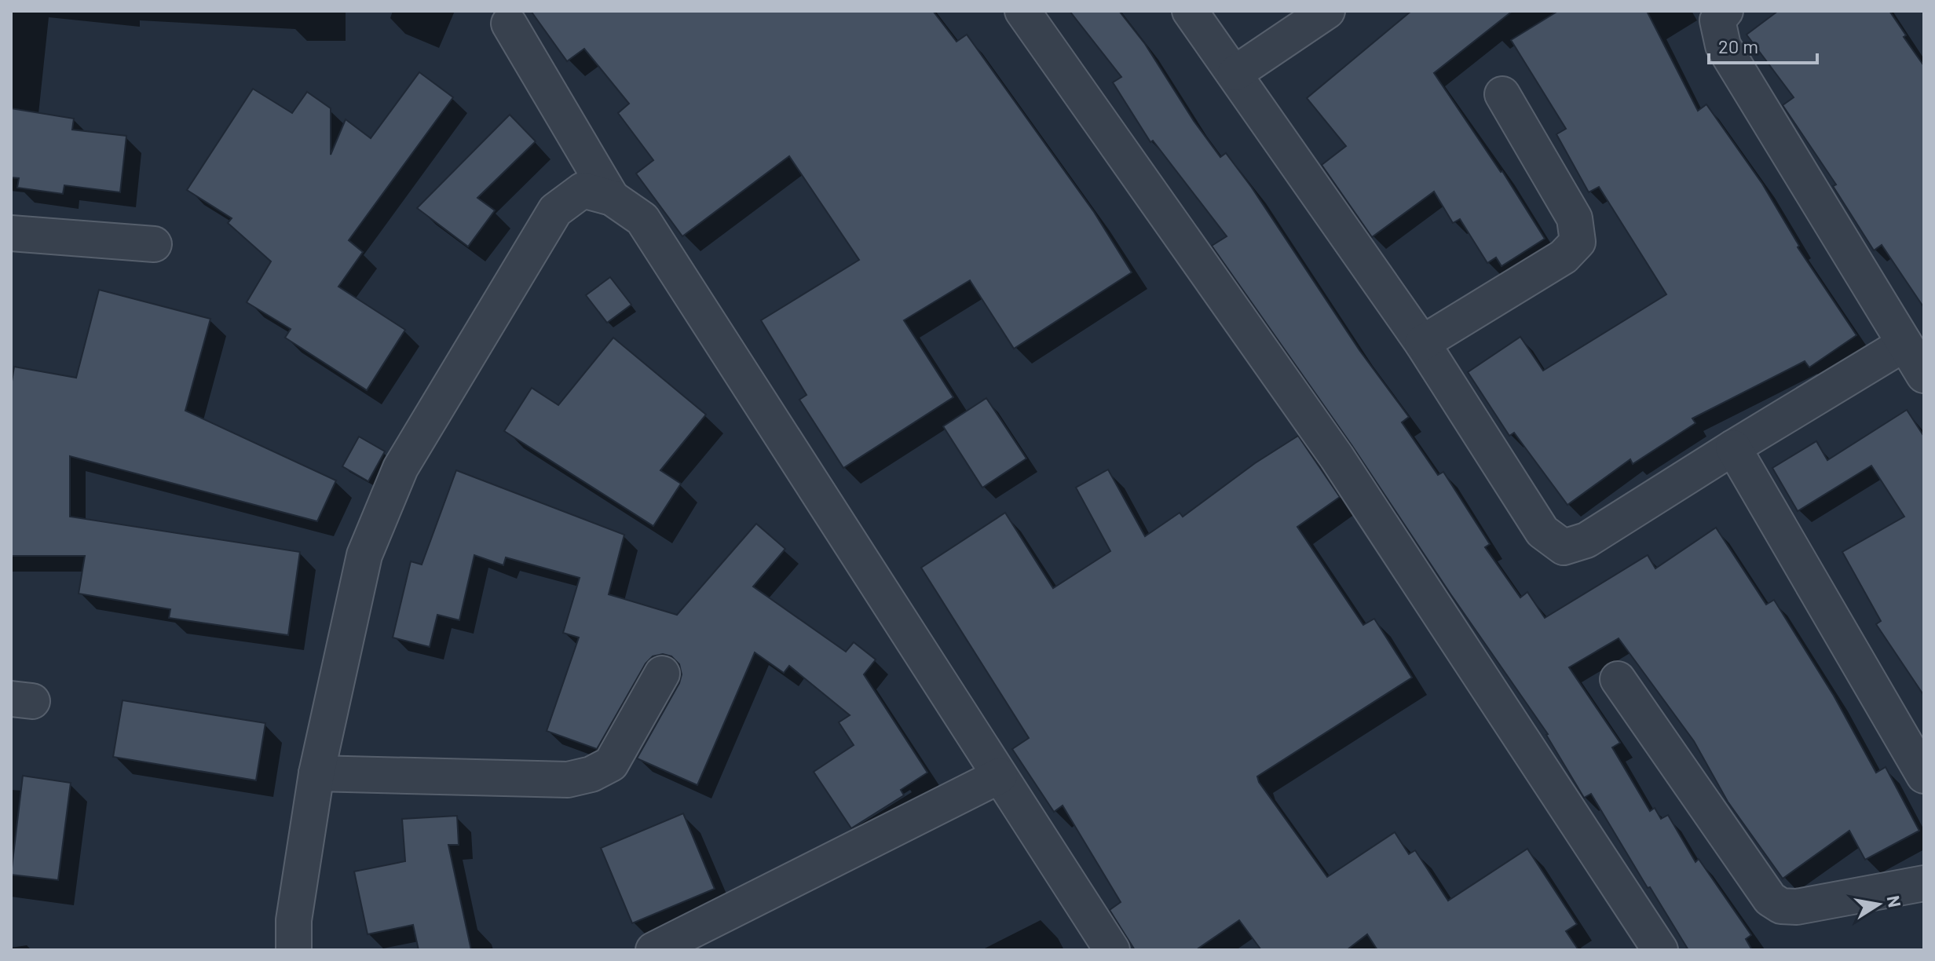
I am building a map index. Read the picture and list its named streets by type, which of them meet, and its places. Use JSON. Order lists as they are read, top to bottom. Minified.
{"scale_bar":"20 m","north":"right"}
